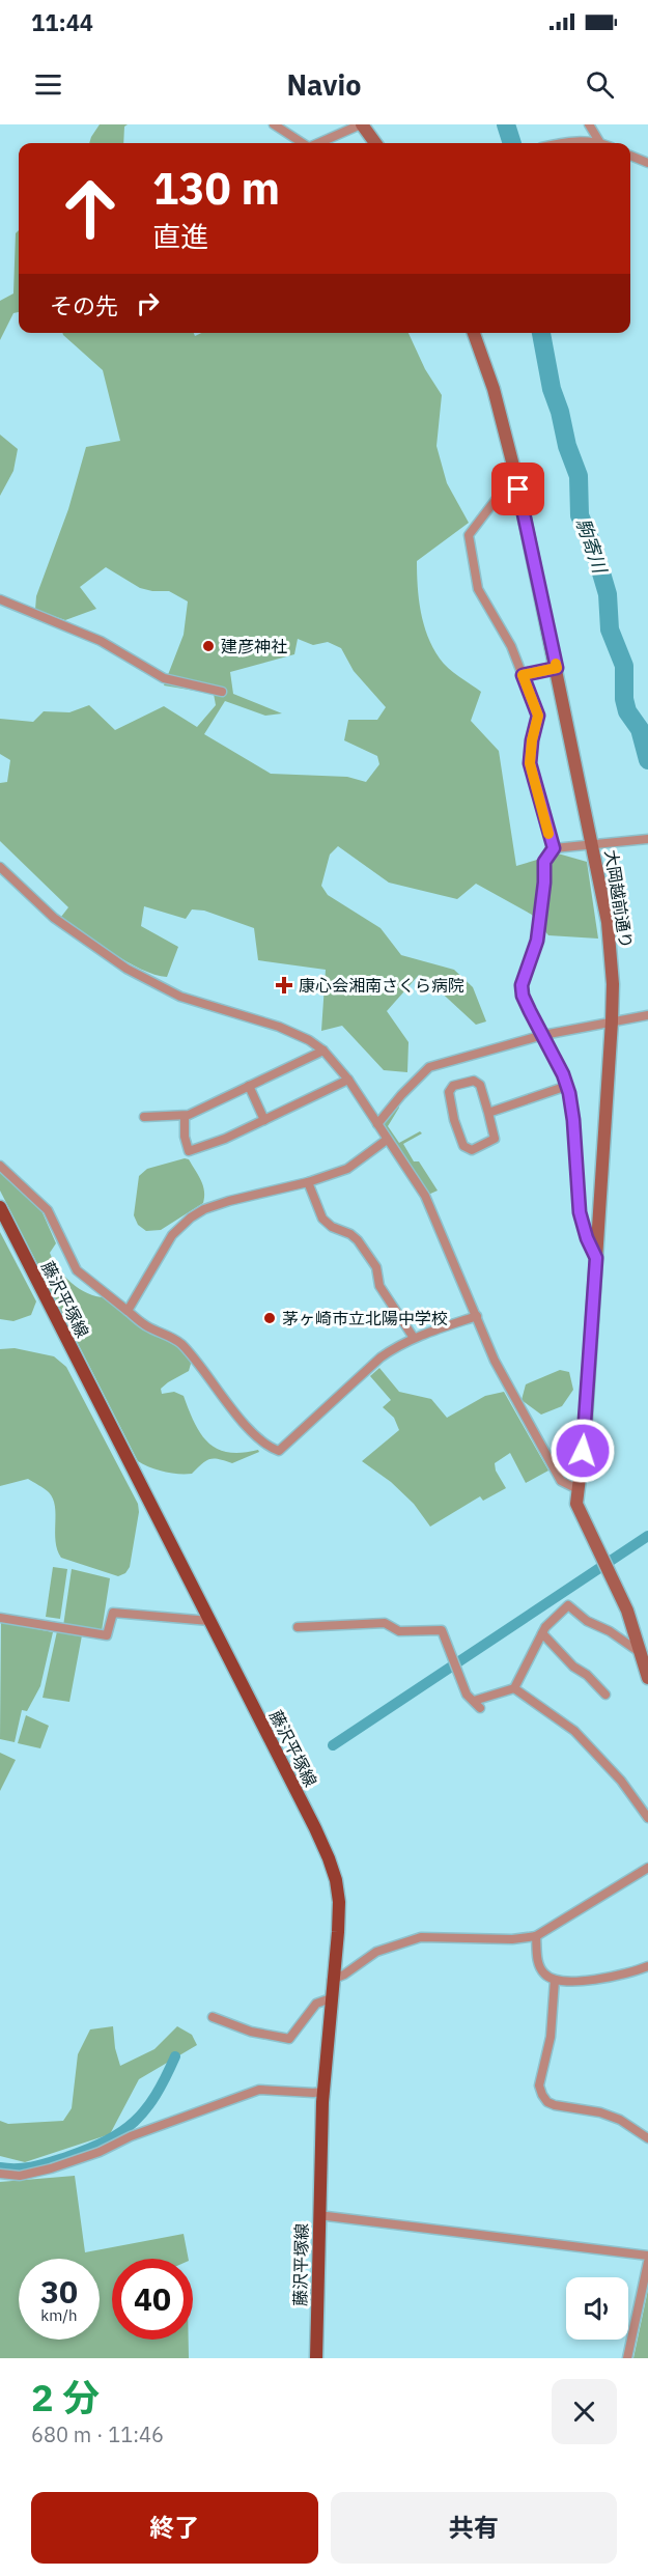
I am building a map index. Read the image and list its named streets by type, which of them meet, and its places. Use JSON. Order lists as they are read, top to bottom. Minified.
{"streets":{"main road":["藤沢平塚線"],"street":["大岡越前通り"]},"water":["駒寄川"],"places":{"other":["建彦神社","茅ヶ崎市立北陽中学校"],"health":["康心会湘南さくら病院"]},"page":{"status":"11:44","header":"Navio","turn":["130 m","直進"],"then":"その先","speed":"30 km/h","limit":"40","heading":["2 分","680 m · 11:46"],"buttons":["終了","共有"]}}
